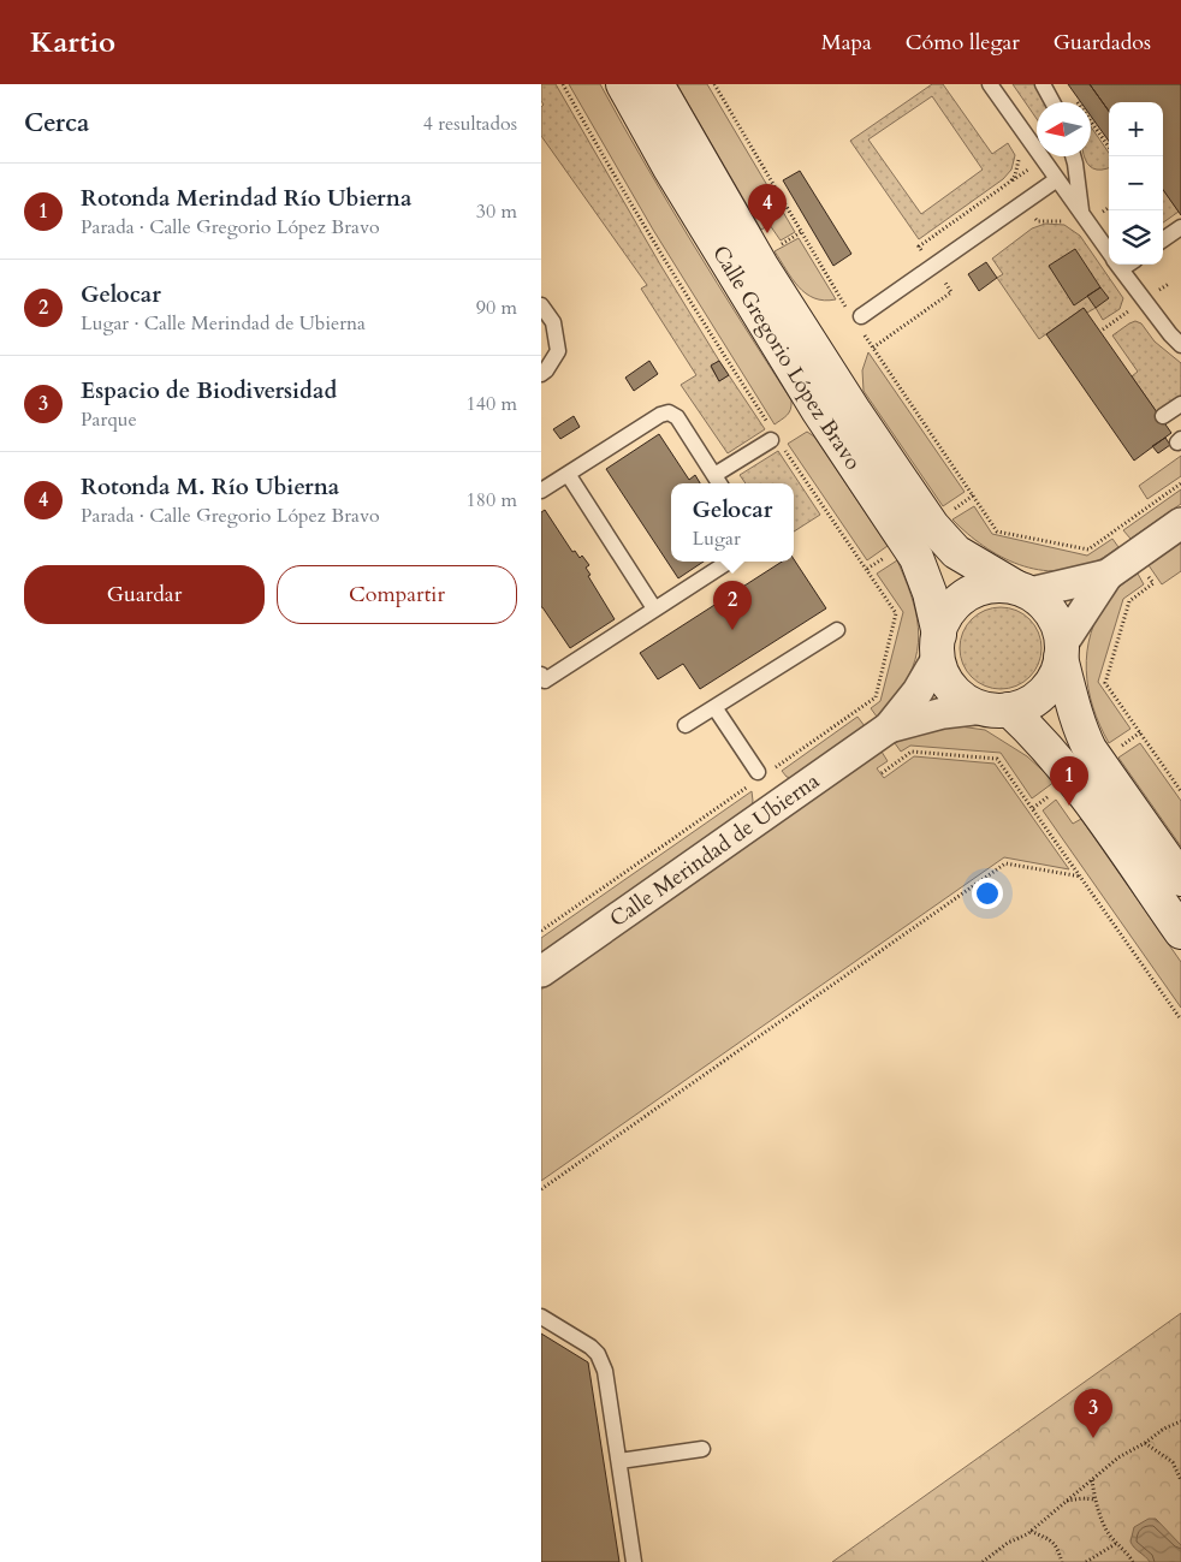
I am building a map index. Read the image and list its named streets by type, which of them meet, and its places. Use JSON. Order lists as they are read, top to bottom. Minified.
{"streets":{"main road":["Calle Gregorio López Bravo"],"street":["Calle Merindad de Ubierna"]},"crossings":[["Calle Gregorio López Bravo","Calle Merindad de Ubierna"]],"north":"left","page":{"header":"Kartio","nav":["Mapa","Cómo llegar","Guardados"],"heading":["Cerca","4 resultados"],"map_buttons":["+","−"],"list":[{"mark":"1","name":"Rotonda Merindad Río Ubierna","note":"Parada · Calle Gregorio López Bravo","value":"30 m"},{"mark":"2","name":"Gelocar","note":"Lugar · Calle Merindad de Ubierna","value":"90 m"},{"mark":"3","name":"Espacio de Biodiversidad","note":"Parque","value":"140 m"},{"mark":"4","name":"Rotonda M. Río Ubierna","note":"Parada · Calle Gregorio López Bravo","value":"180 m"}],"pins":["4","2","1","3"],"popup":["Gelocar","Lugar"],"buttons":["Guardar","Compartir"]}}
